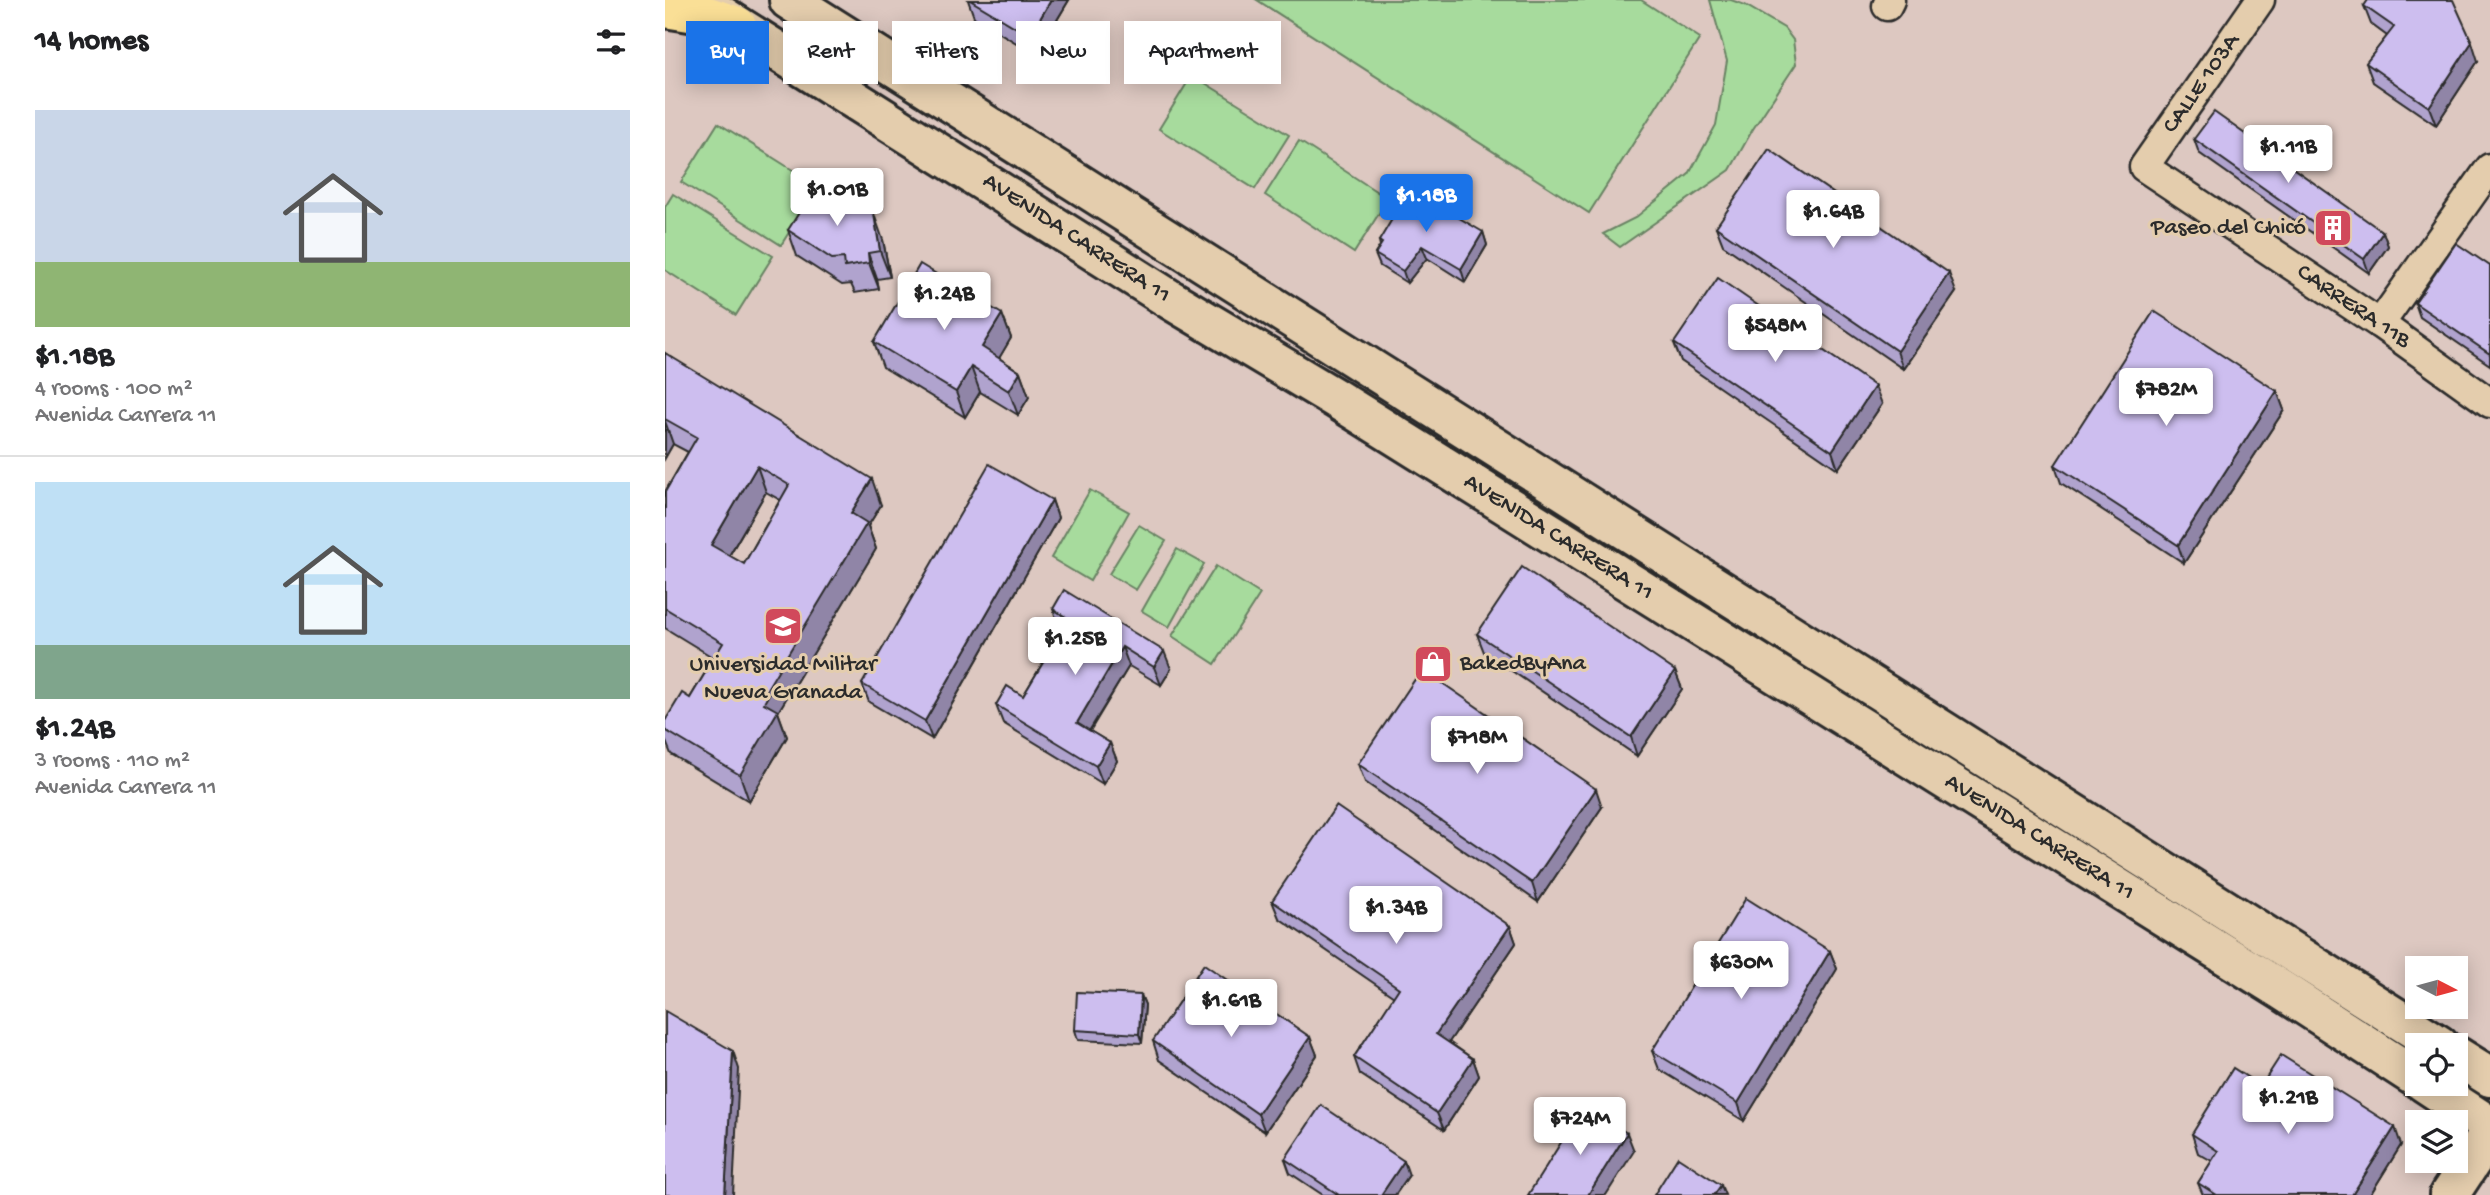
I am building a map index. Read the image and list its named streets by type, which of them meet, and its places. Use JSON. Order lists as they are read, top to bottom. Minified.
{"streets":{"main road":["AVENIDA CARRERA 11"],"street":["CALLE 103A","CARRERA 11B"]},"crossings":[["CALLE 103A","CARRERA 11B"]],"places":{"building":["Paseo del Chicó"],"school or university":["Universidad Militar Nueva Granada"],"shop":["BakedByAna"]},"north":"right","page":{"heading":"14 homes","chip":["Buy","Rent","Filters","New","Apartment"],"list":[{"name":"$1.18B","note":"4 rooms · 100 m² · Avenida Carrera 11"},{"name":"$1.24B","note":"3 rooms · 110 m² · Avenida Carrera 11"}],"price":["$1.11B","$1.01B","$1.18B","$1.64B","$1.24B","$548M","$782M","$1.25B","$718M","$1.34B","$630M","$1.61B","$1.21B","$724M"]}}
